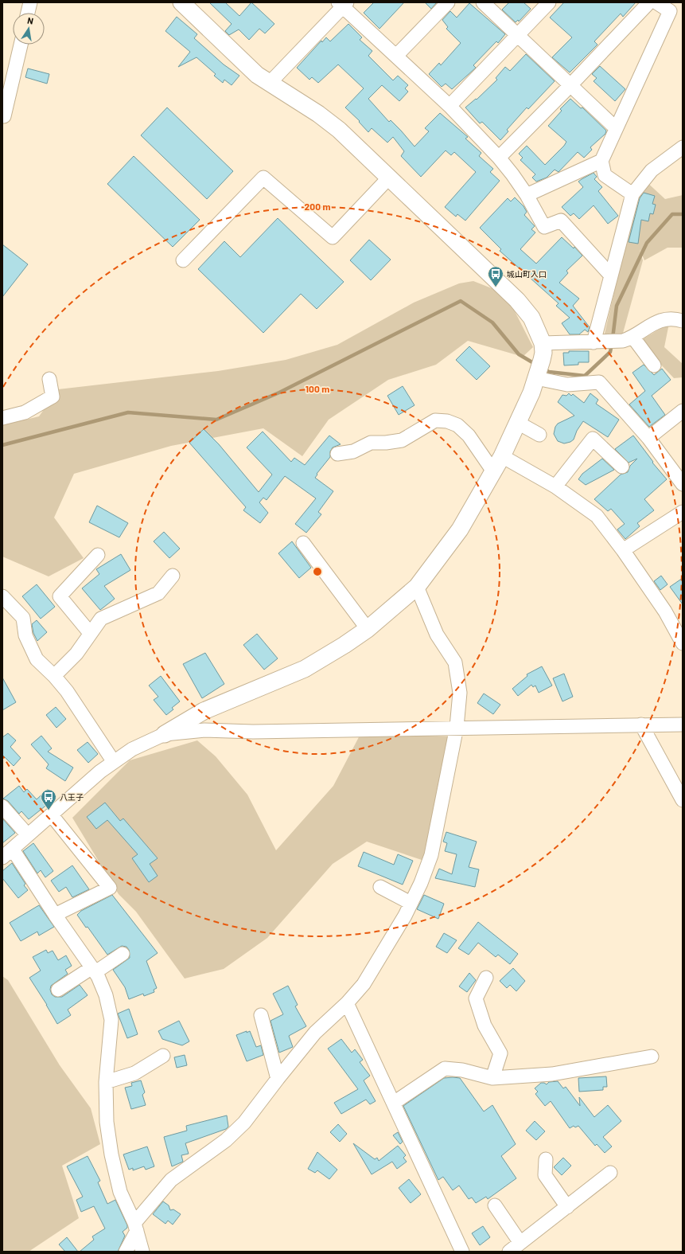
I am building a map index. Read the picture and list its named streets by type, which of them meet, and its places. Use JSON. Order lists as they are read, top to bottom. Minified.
{"places":{"bus stop":["城山町入口","八王子"]},"north":"top","rings":["200 m","100 m"]}
